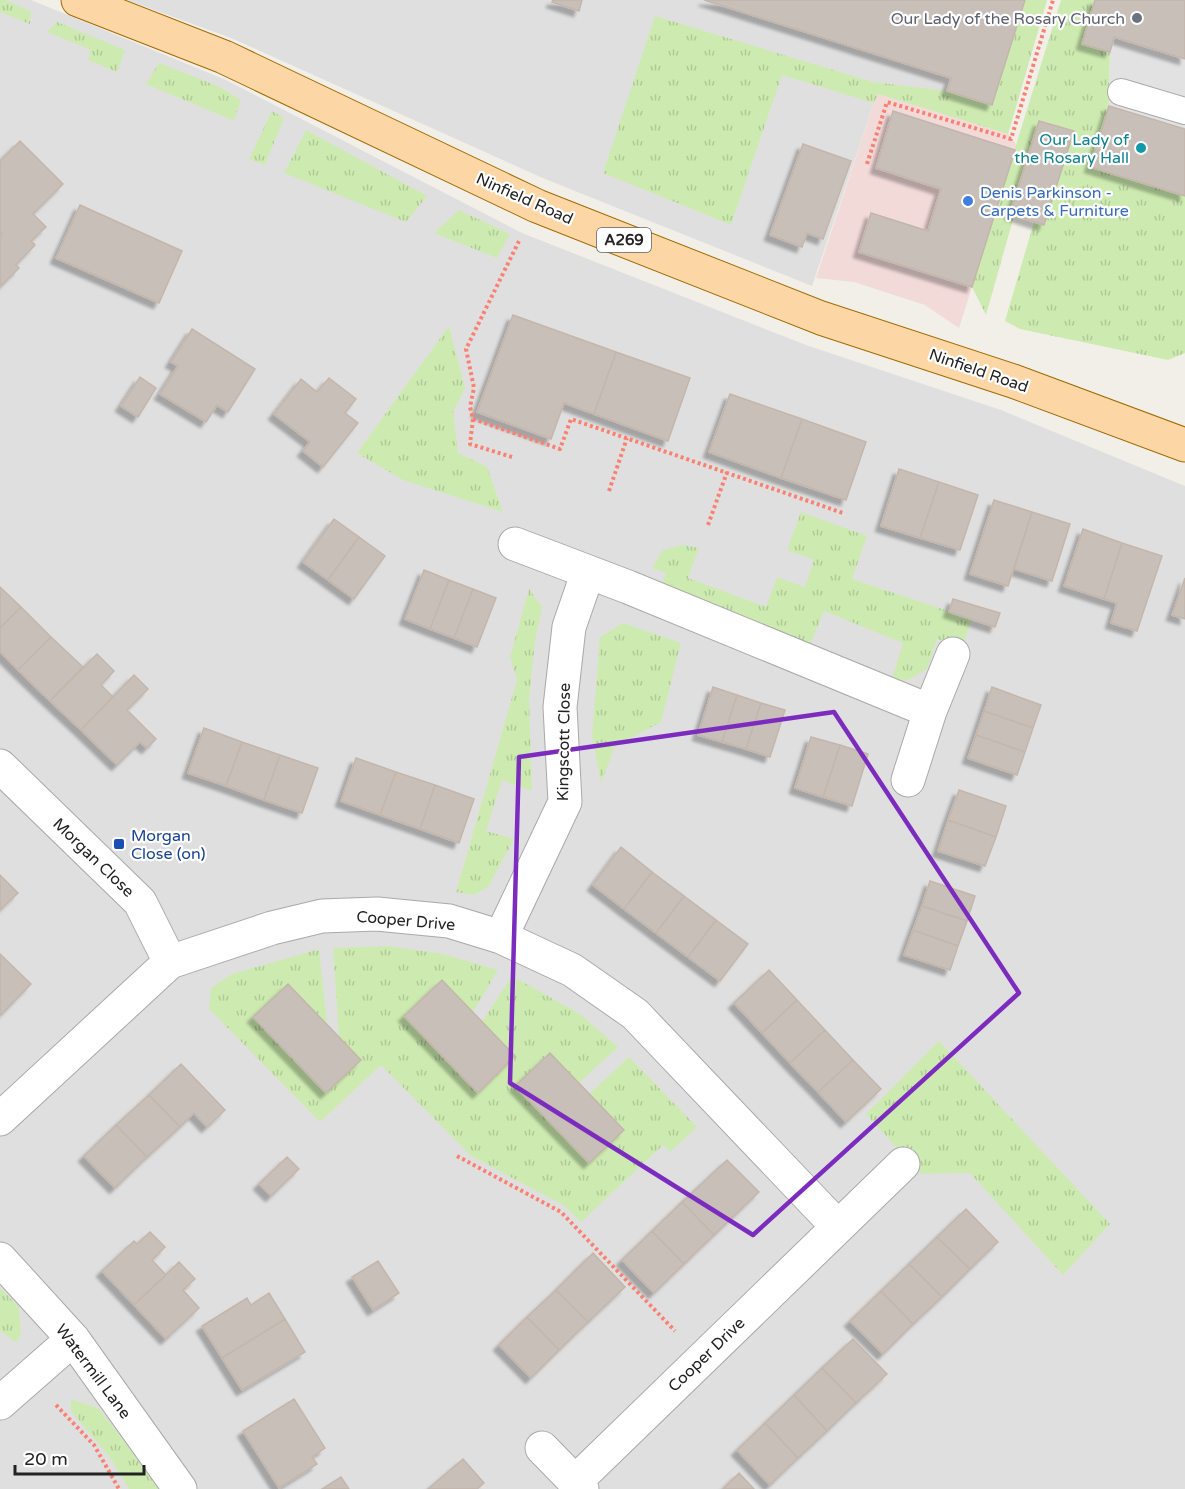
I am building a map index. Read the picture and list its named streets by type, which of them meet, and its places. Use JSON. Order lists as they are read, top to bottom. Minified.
{"streets":{"main road":["Ninfield Road","A269"],"street":["Kingscott Close","Morgan Close","Cooper Drive","Watermill Lane"]},"crossings":[["Kingscott Close","Cooper Drive"],["Morgan Close","Cooper Drive"]],"places":{"other":["Our Lady of the Rosary Church","Our Lady of the Rosary Hall","Denis Parkinson - Carpets & Furniture"],"transit":["Morgan Close (on)"]},"scale_bar":"20 m"}
